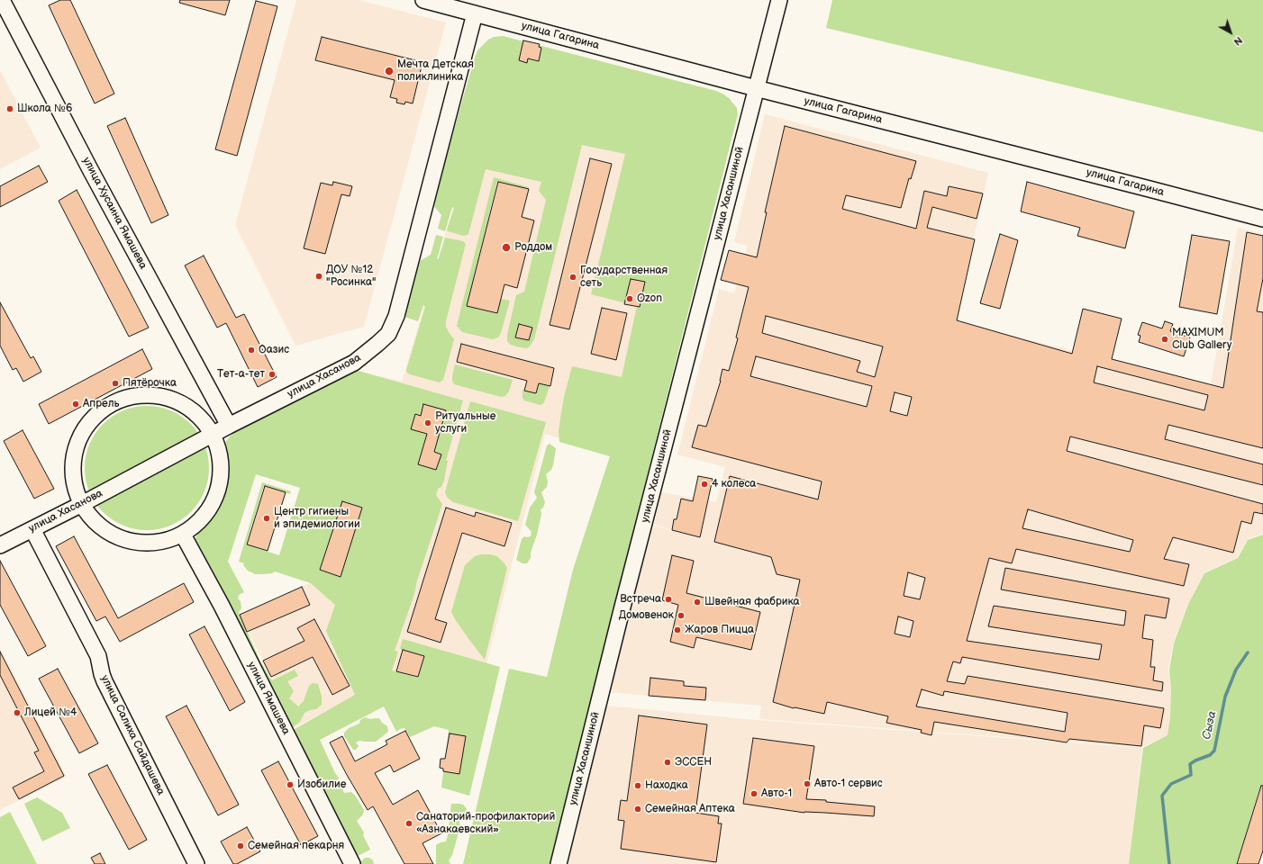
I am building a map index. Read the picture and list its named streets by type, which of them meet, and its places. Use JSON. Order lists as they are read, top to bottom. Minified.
{"streets":{"street":["улица Гагарина","улица Хасаншиной","улица Хусаина Ямашева","улица Хасанова","улица Ямашева","улица Салиха Сайдашева"]},"crossings":[["улица Гагарина","улица Хасаншиной"],["улица Гагарина","улица Хасанова"],["улица Хусаина Ямашева","улица Хасанова"],["улица Хасанова","улица Салиха Сайдашева"]],"water":["Сыза"],"places":["Мечта Детская поликлиника","Школа №6","Роддом","ДОУ №12 \"Росинка\"","Государственная сеть","Ozon","MAXIMUM Club Gallery","Оазис","Тет-а-тет","Пятёрочка","Апрель","Ритуальные услуги","4 колеса","Центр гигиены и эпидемиологии","Встреча","Швейная фабрика","Домовенок","Жаров Пицца","Лицей №4","ЭССЕН","Авто-1 сервис","Изобилие","Находка","Авто-1","Семейная Аптека","Санаторий-профилакторий «Азнакаевский»","Семейная пекарня"],"north":"bottom right"}
